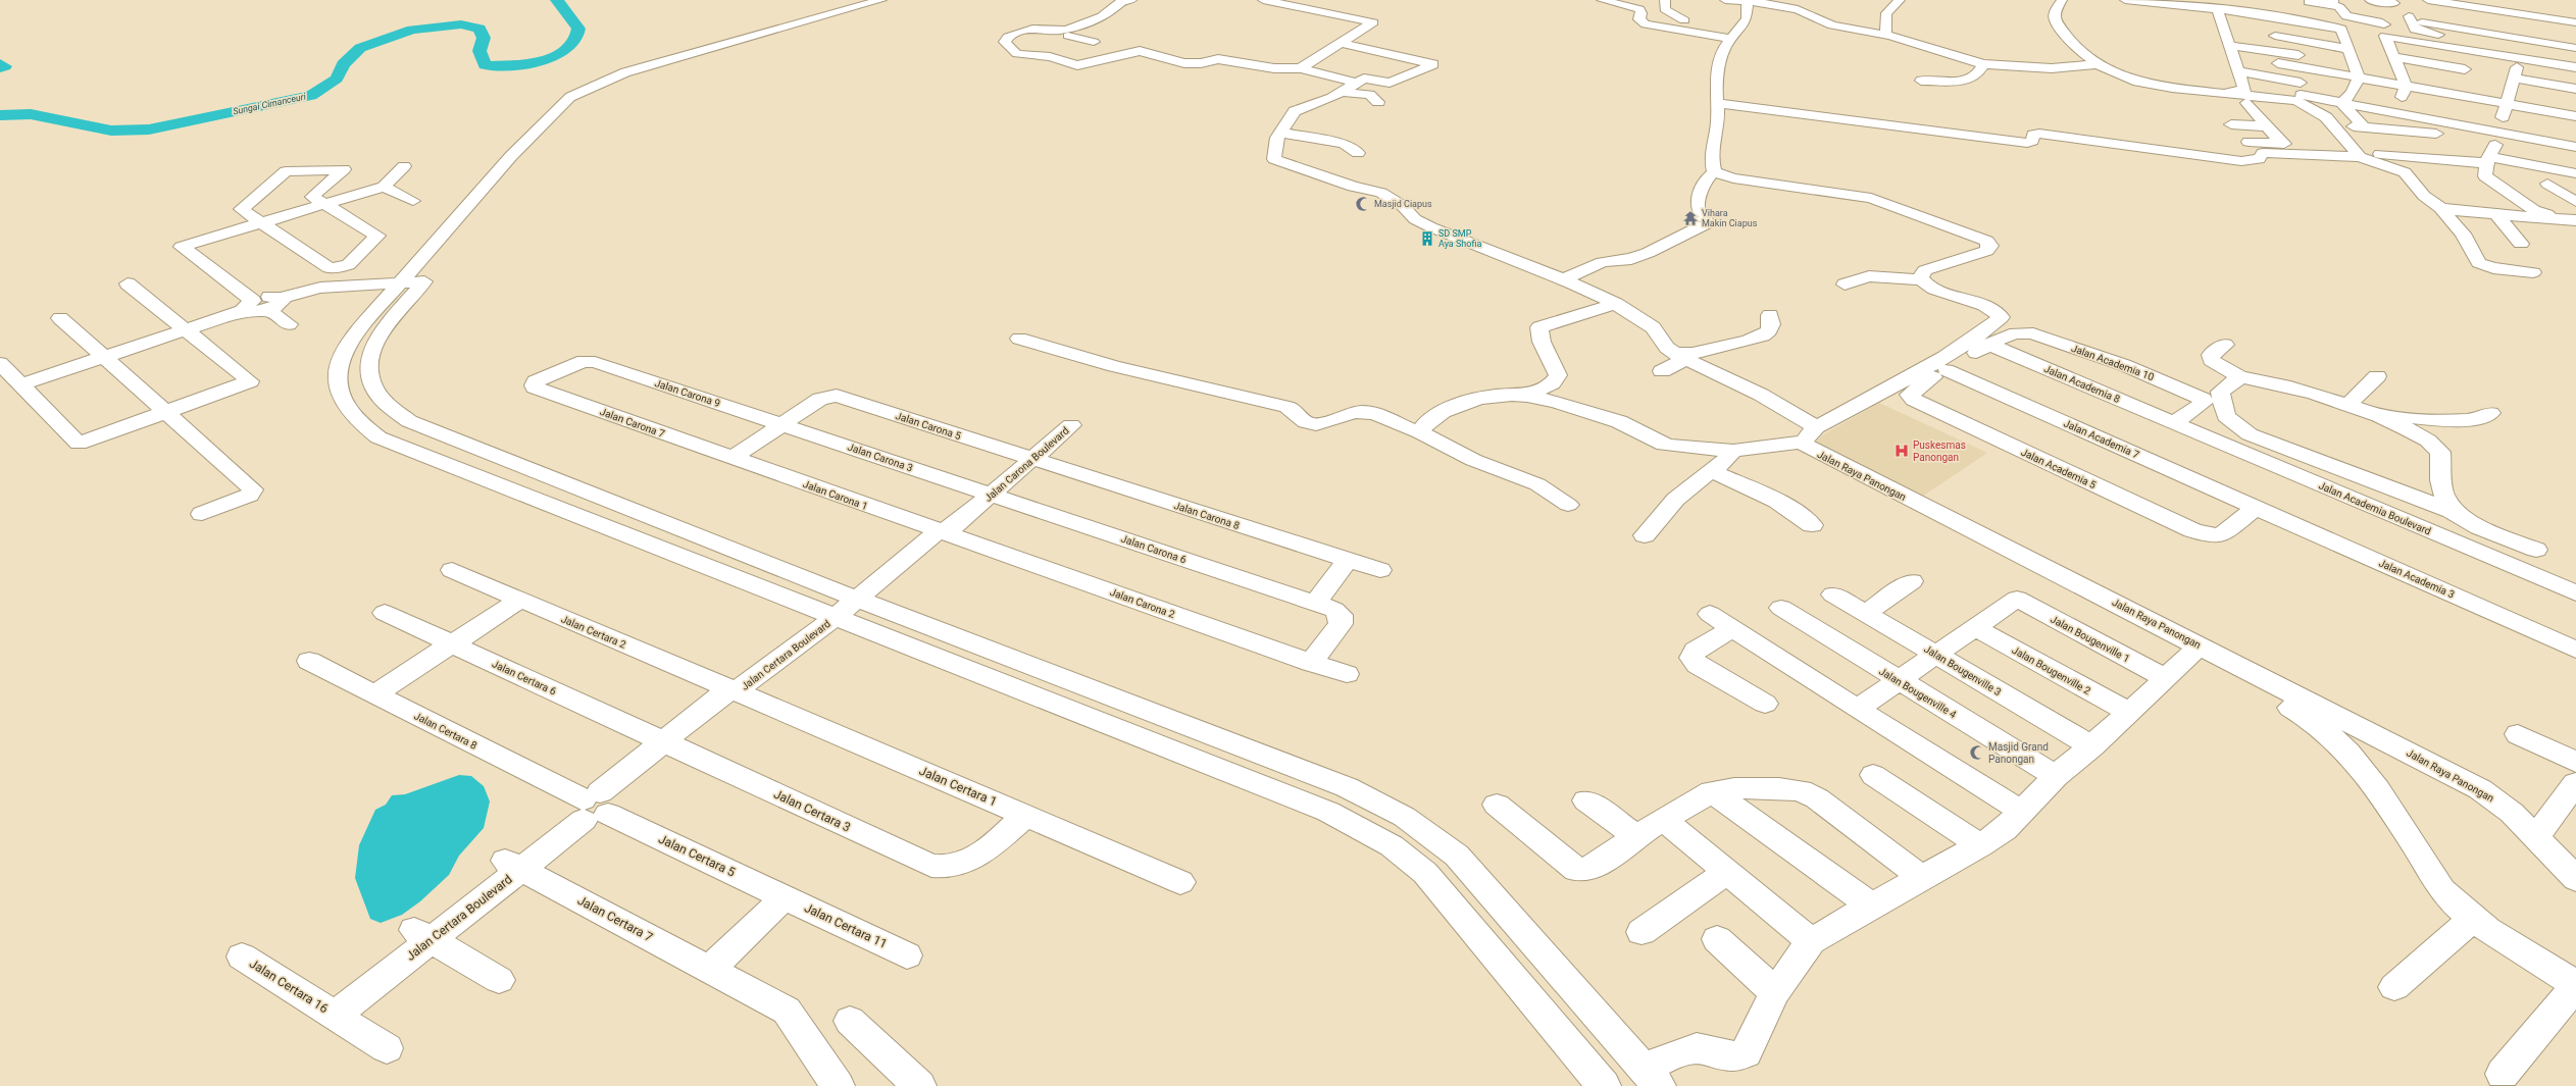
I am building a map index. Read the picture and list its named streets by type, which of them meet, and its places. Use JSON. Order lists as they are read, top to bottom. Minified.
{"streets":{"street":["Jalan Academia 10","Jalan Academia 8","Jalan Carona 9","Jalan Carona 7","Jalan Carona 5","Jalan Academia 7","Jalan Carona 3","Jalan Carona Boulevard","Jalan Academia 5","Jalan Raya Panongan","Jalan Carona 1","Jalan Academia Boulevard","Jalan Carona 8","Jalan Carona 6","Jalan Academia 3","Jalan Carona 2","Jalan Certara 2","Jalan Bougenville 1","Jalan Certara Boulevard","Jalan Bougenville 3","Jalan Bougenville 2","Jalan Certara 6","Jalan Bougenville 4","Jalan Certara 8","Jalan Certara 1","Jalan Certara 3","Jalan Certara 5","Jalan Certara 7","Jalan Certara 11","Jalan Certara 16"]},"crossings":[["Jalan Academia 10","Jalan Academia 8"],["Jalan Academia 8","Jalan Academia Boulevard"],["Jalan Carona 9","Jalan Carona 7"],["Jalan Carona 9","Jalan Carona 5"],["Jalan Carona 9","Jalan Carona 3"],["Jalan Carona 7","Jalan Carona 1"],["Jalan Carona 5","Jalan Carona 3"],["Jalan Carona 5","Jalan Carona Boulevard"],["Jalan Carona 5","Jalan Carona 8"],["Jalan Academia 7","Jalan Academia 5"],["Jalan Academia 7","Jalan Academia 3"],["Jalan Carona 3","Jalan Carona Boulevard"],["Jalan Carona 3","Jalan Carona 6"],["Jalan Carona Boulevard","Jalan Carona 1"],["Jalan Carona Boulevard","Jalan Carona 8"],["Jalan Carona Boulevard","Jalan Carona 6"],["Jalan Carona Boulevard","Jalan Carona 2"],["Jalan Carona Boulevard","Jalan Certara Boulevard"],["Jalan Academia 5","Jalan Academia 3"],["Jalan Carona 1","Jalan Carona 2"],["Jalan Carona 6","Jalan Carona 2"],["Jalan Certara 2","Jalan Certara Boulevard"],["Jalan Certara 2","Jalan Certara 1"],["Jalan Bougenville 1","Jalan Bougenville 2"],["Jalan Certara Boulevard","Jalan Certara 6"],["Jalan Certara Boulevard","Jalan Certara 8"],["Jalan Certara Boulevard","Jalan Certara 1"],["Jalan Certara Boulevard","Jalan Certara 3"],["Jalan Certara Boulevard","Jalan Certara 5"],["Jalan Certara Boulevard","Jalan Certara 7"],["Jalan Certara Boulevard","Jalan Certara 16"],["Jalan Certara 6","Jalan Certara 3"],["Jalan Certara 8","Jalan Certara 5"],["Jalan Certara 1","Jalan Certara 3"],["Jalan Certara 5","Jalan Certara 11"]],"water":["Sungai Cimanceuri"],"places":{"mosque":["Masjid Ciapus","Masjid Grand Panongan"],"temple":["Vihara Makin Ciapus"],"building":["SD SMP Aya Shofia"],"hospital":["Puskesmas Panongan"]}}
